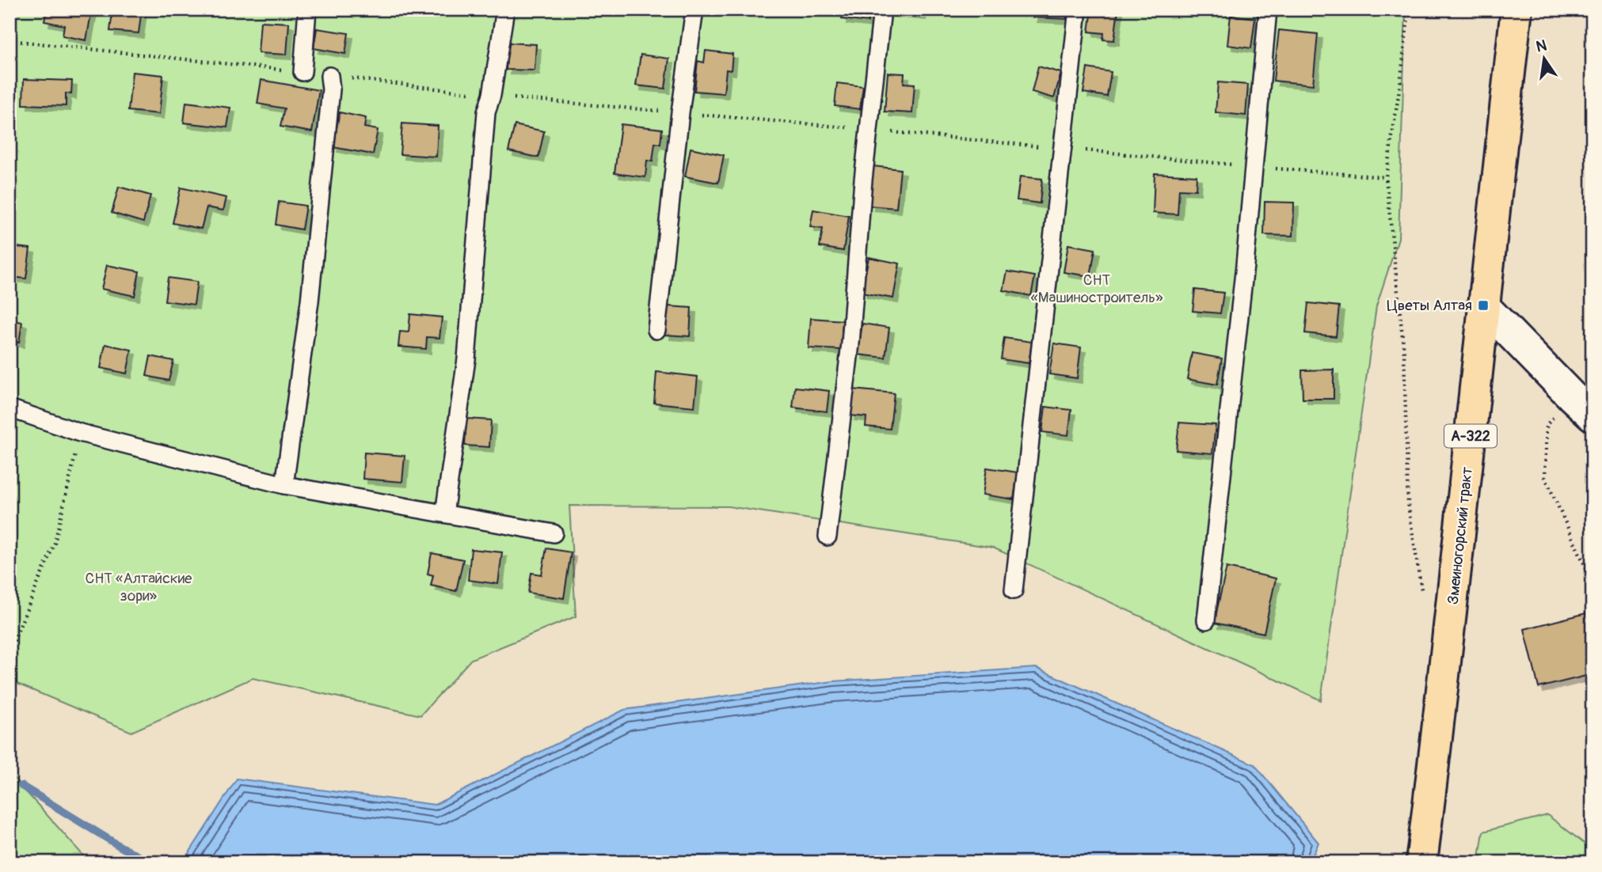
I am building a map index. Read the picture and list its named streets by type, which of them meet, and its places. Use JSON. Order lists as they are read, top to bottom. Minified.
{"streets":{"highway":["А-322","Змеиногорский тракт"]},"parks":["СНТ «Машиностроитель»","СНТ «Алтайские зори»"],"places":{"transit":["Цветы Алтая"]},"north":"top"}
